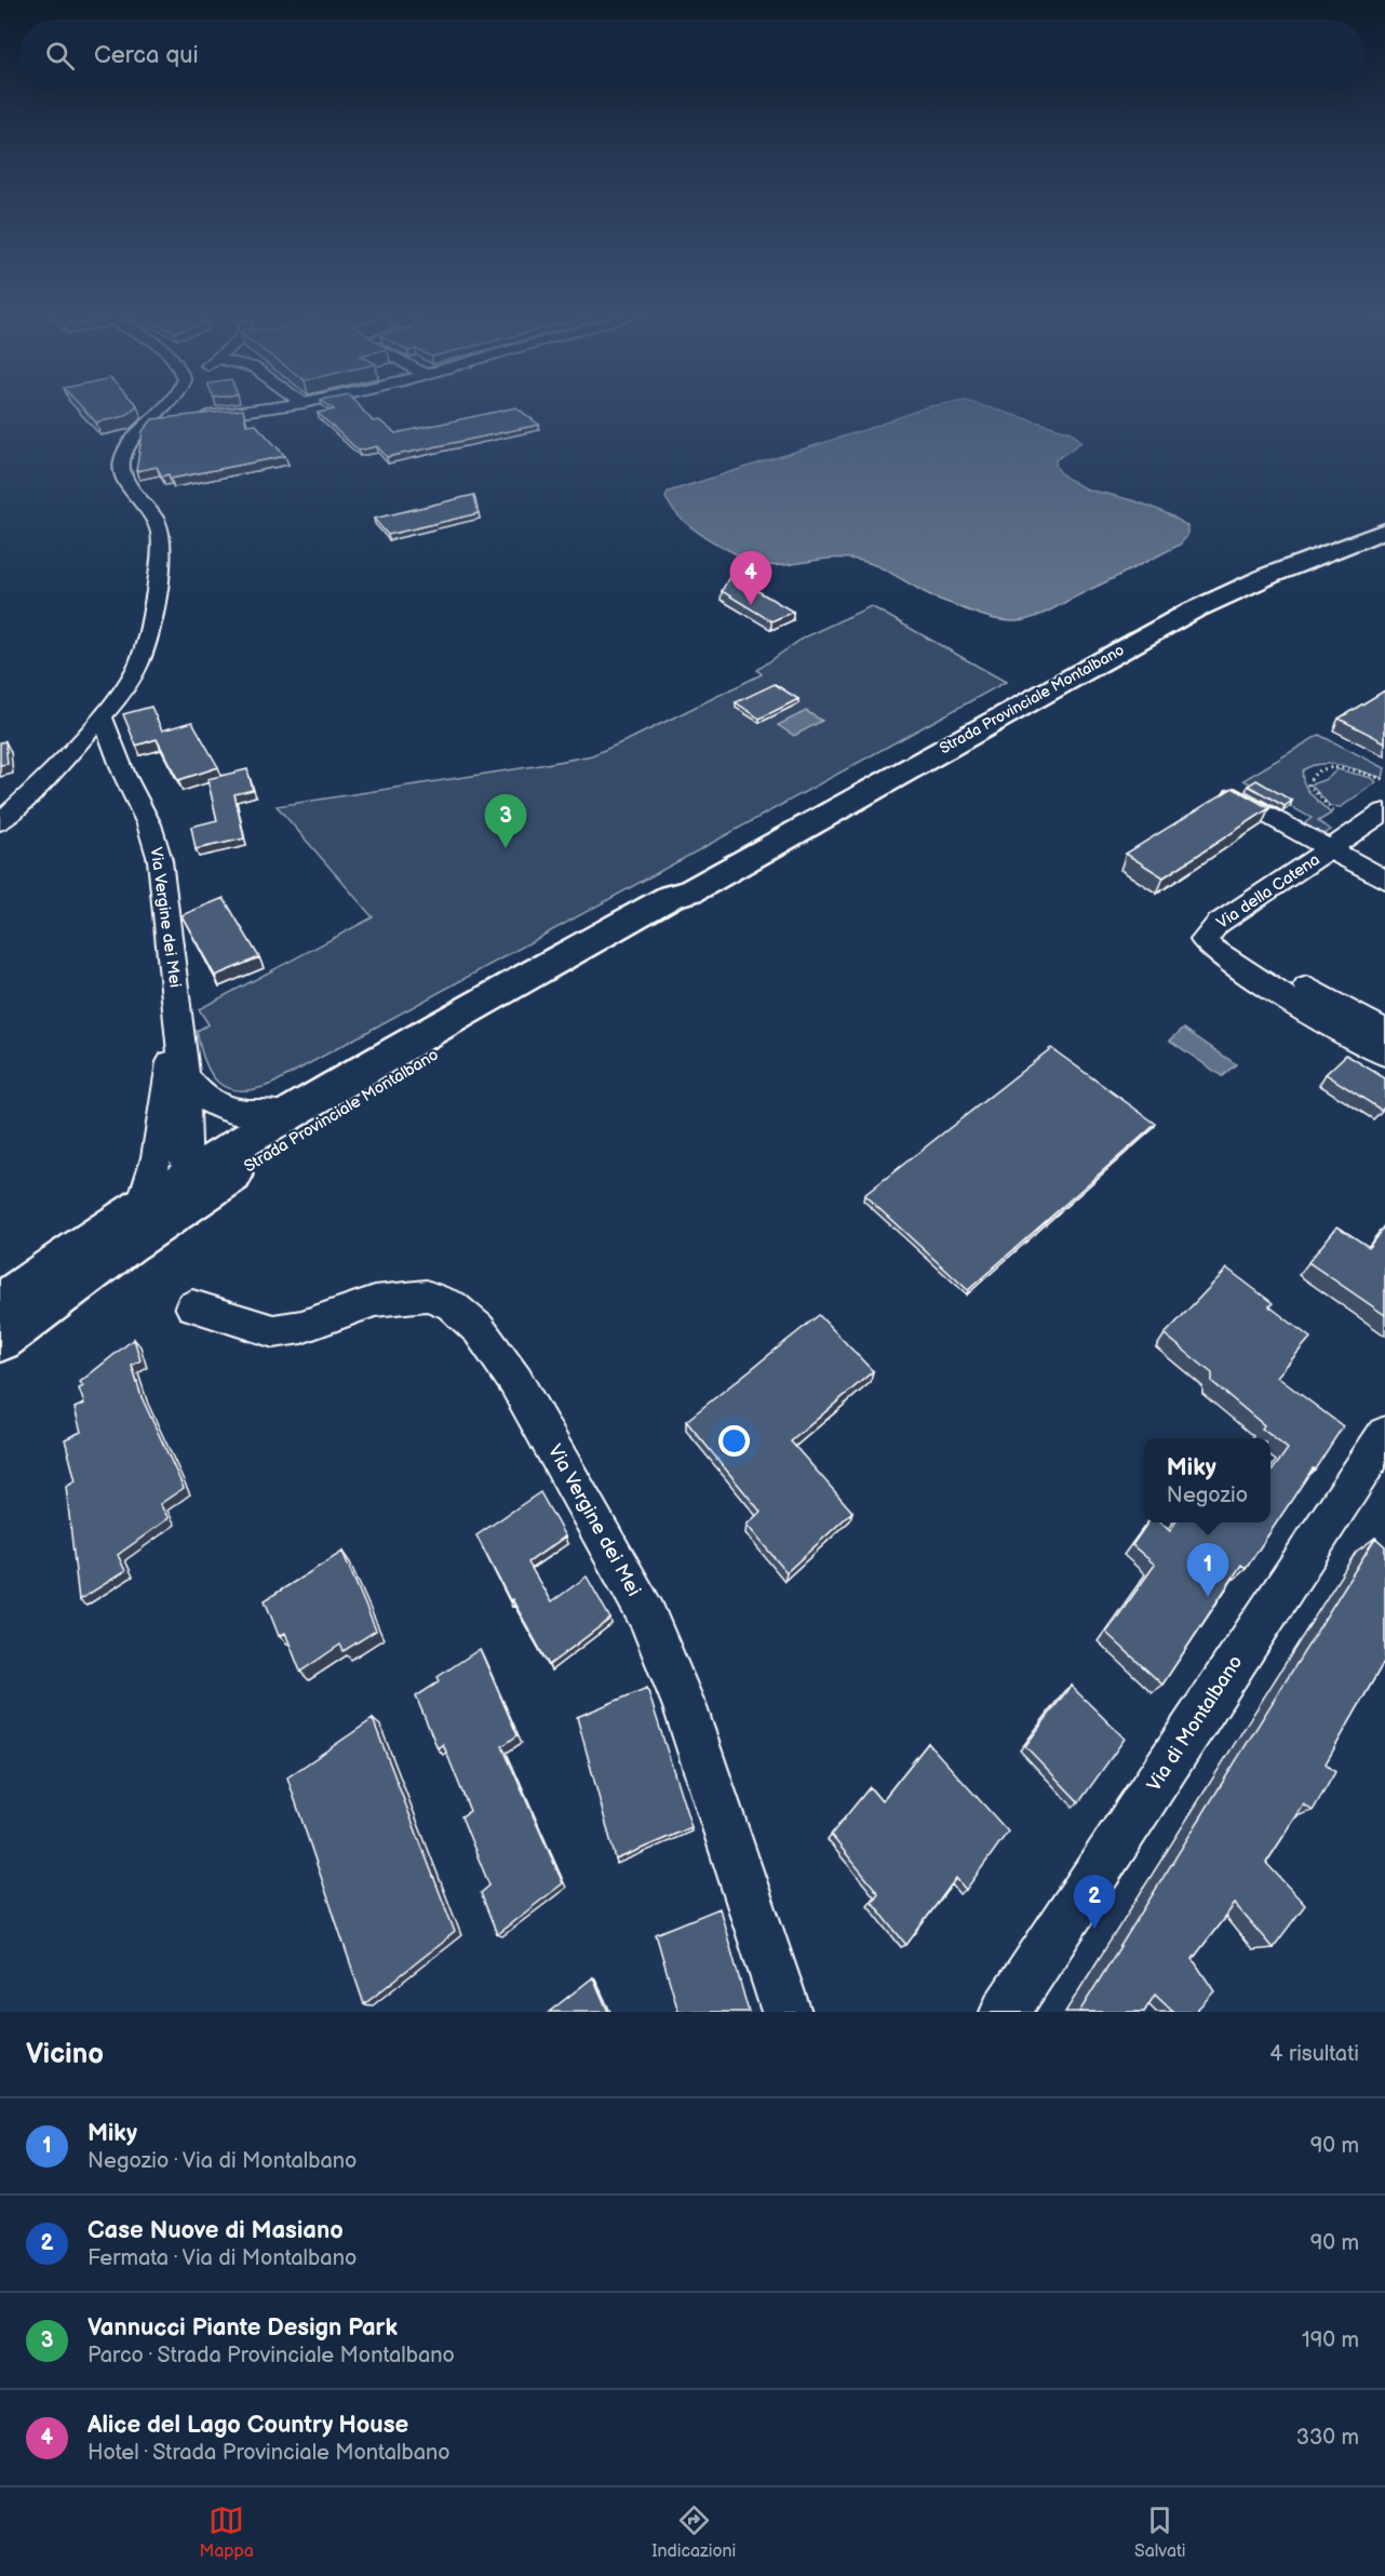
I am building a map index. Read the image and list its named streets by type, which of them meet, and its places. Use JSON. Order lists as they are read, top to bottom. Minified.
{"streets":{"main road":["Strada Provinciale Montalbano"],"street":["Via della Catena","Via Vergine dei Mei","Via di Montalbano"]},"crossings":[["Strada Provinciale Montalbano","Via Vergine dei Mei"]],"page":{"search":"Cerca qui","pins":["4","3","1","2"],"popup":["Miky","Negozio"],"heading":["Vicino","4 risultati"],"list":[{"mark":"1","name":"Miky","note":"Negozio · Via di Montalbano","value":"90 m"},{"mark":"2","name":"Case Nuove di Masiano","note":"Fermata · Via di Montalbano","value":"90 m"},{"mark":"3","name":"Vannucci Piante Design Park","note":"Parco · Strada Provinciale Montalbano","value":"190 m"},{"mark":"4","name":"Alice del Lago Country House","note":"Hotel · Strada Provinciale Montalbano","value":"330 m"}],"nav":["Mappa","Indicazioni","Salvati"]}}
